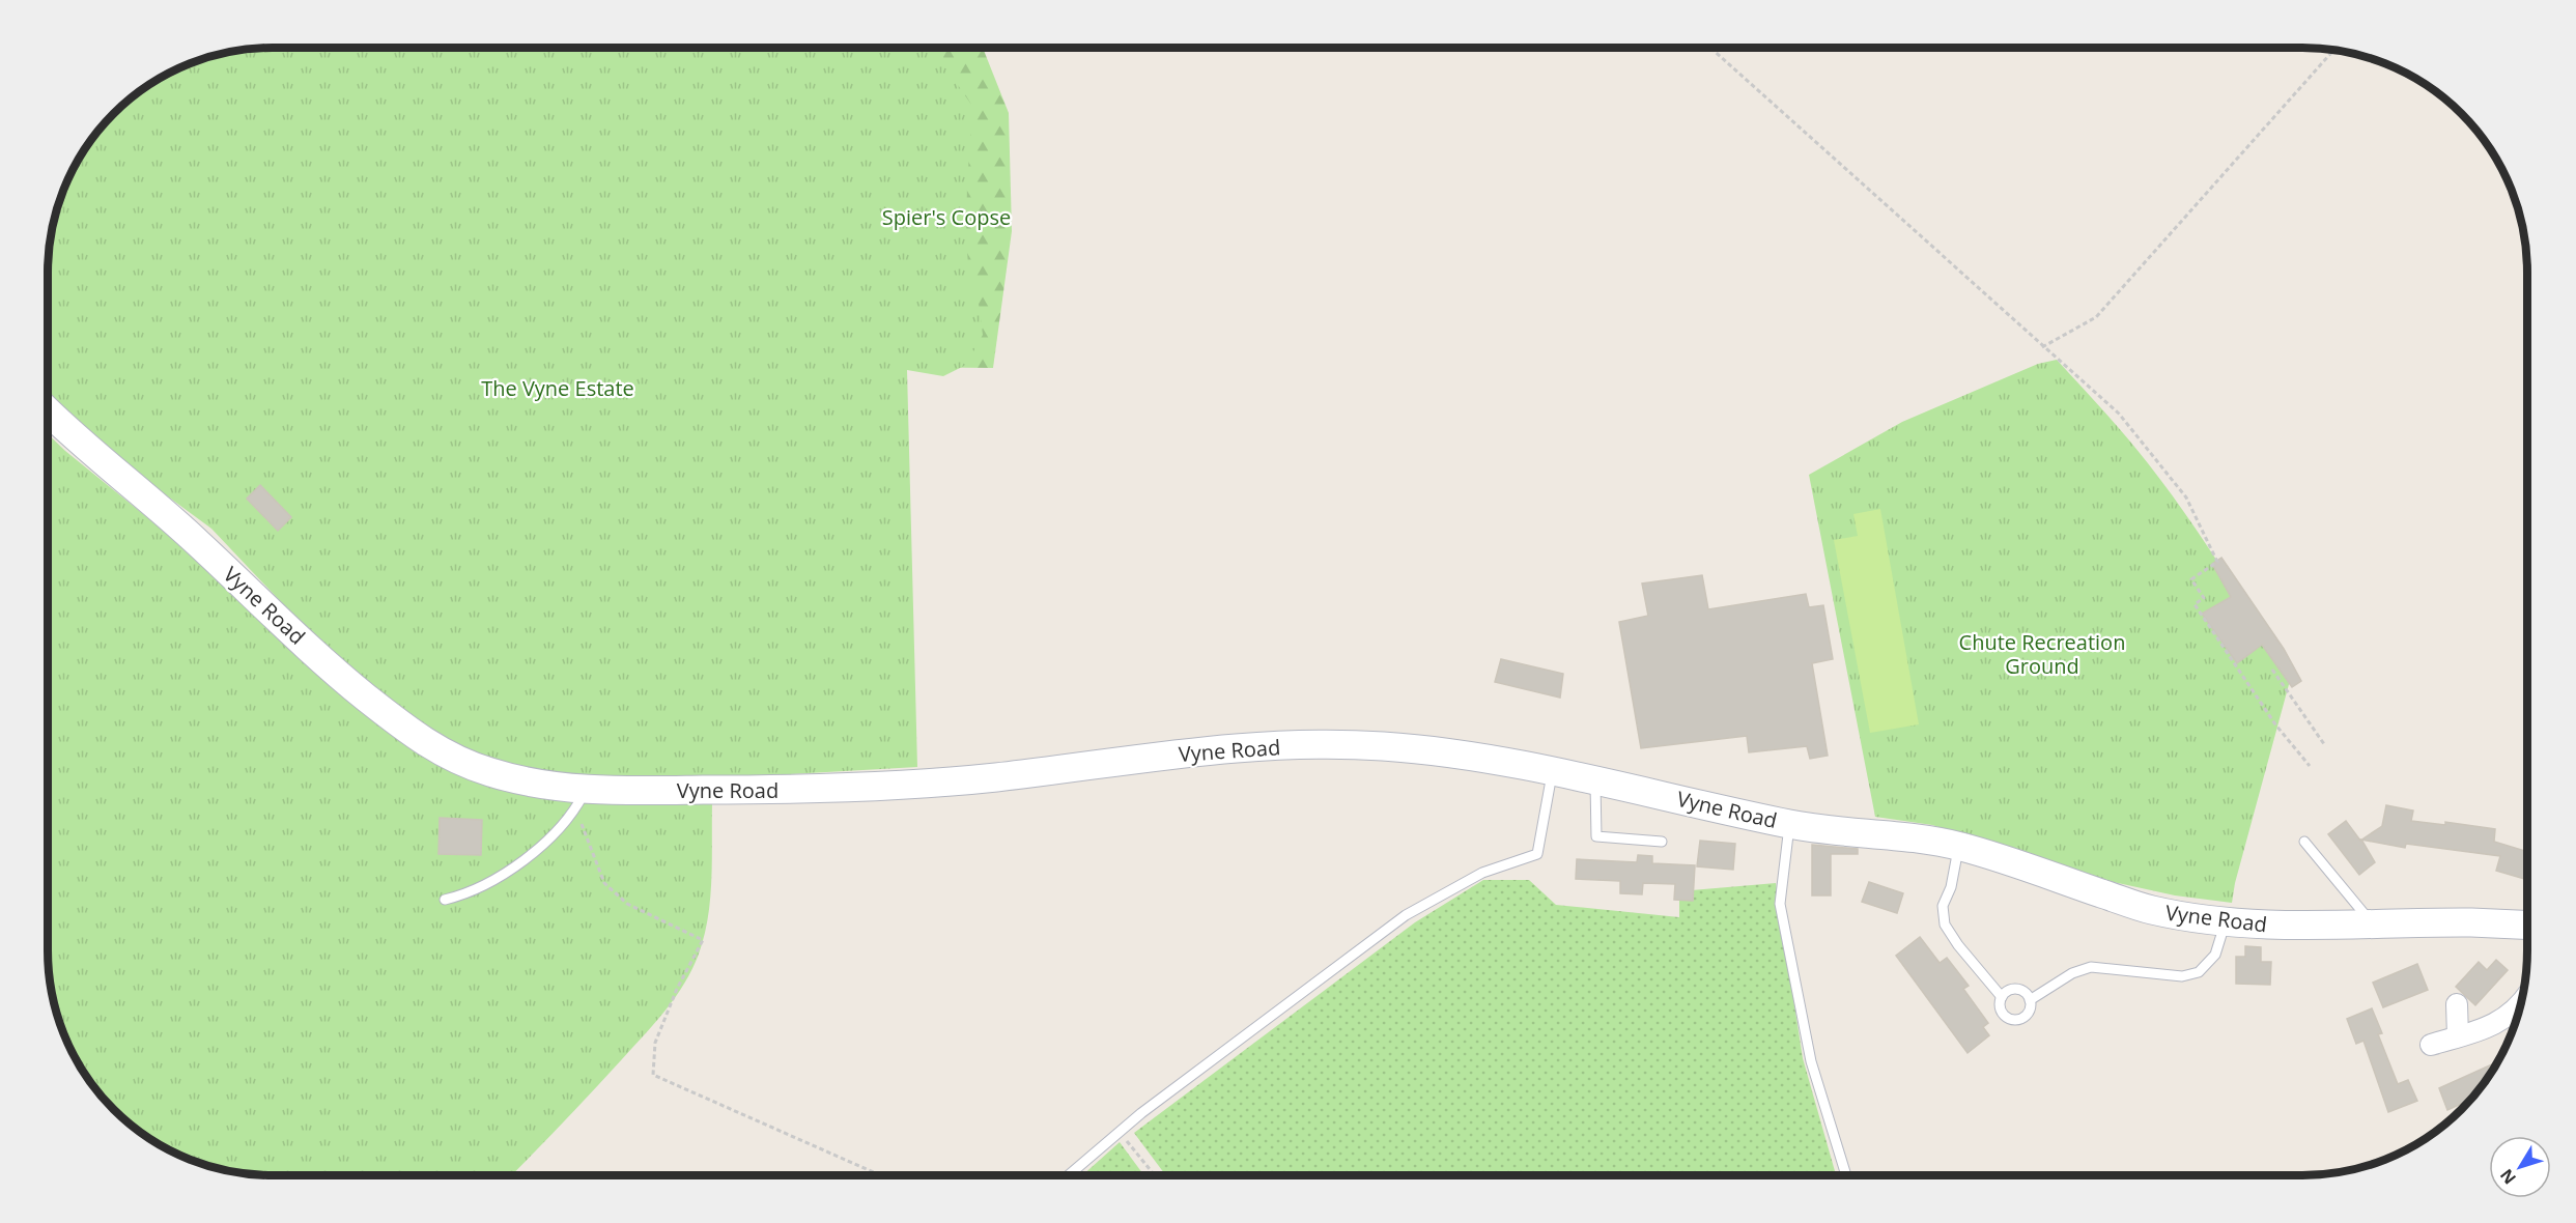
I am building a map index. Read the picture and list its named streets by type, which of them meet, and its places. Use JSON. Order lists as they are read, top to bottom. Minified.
{"streets":{"street":["Vyne Road"]},"parks":["Spier's Copse","The Vyne Estate","Chute Recreation Ground"],"north":"bottom left"}
